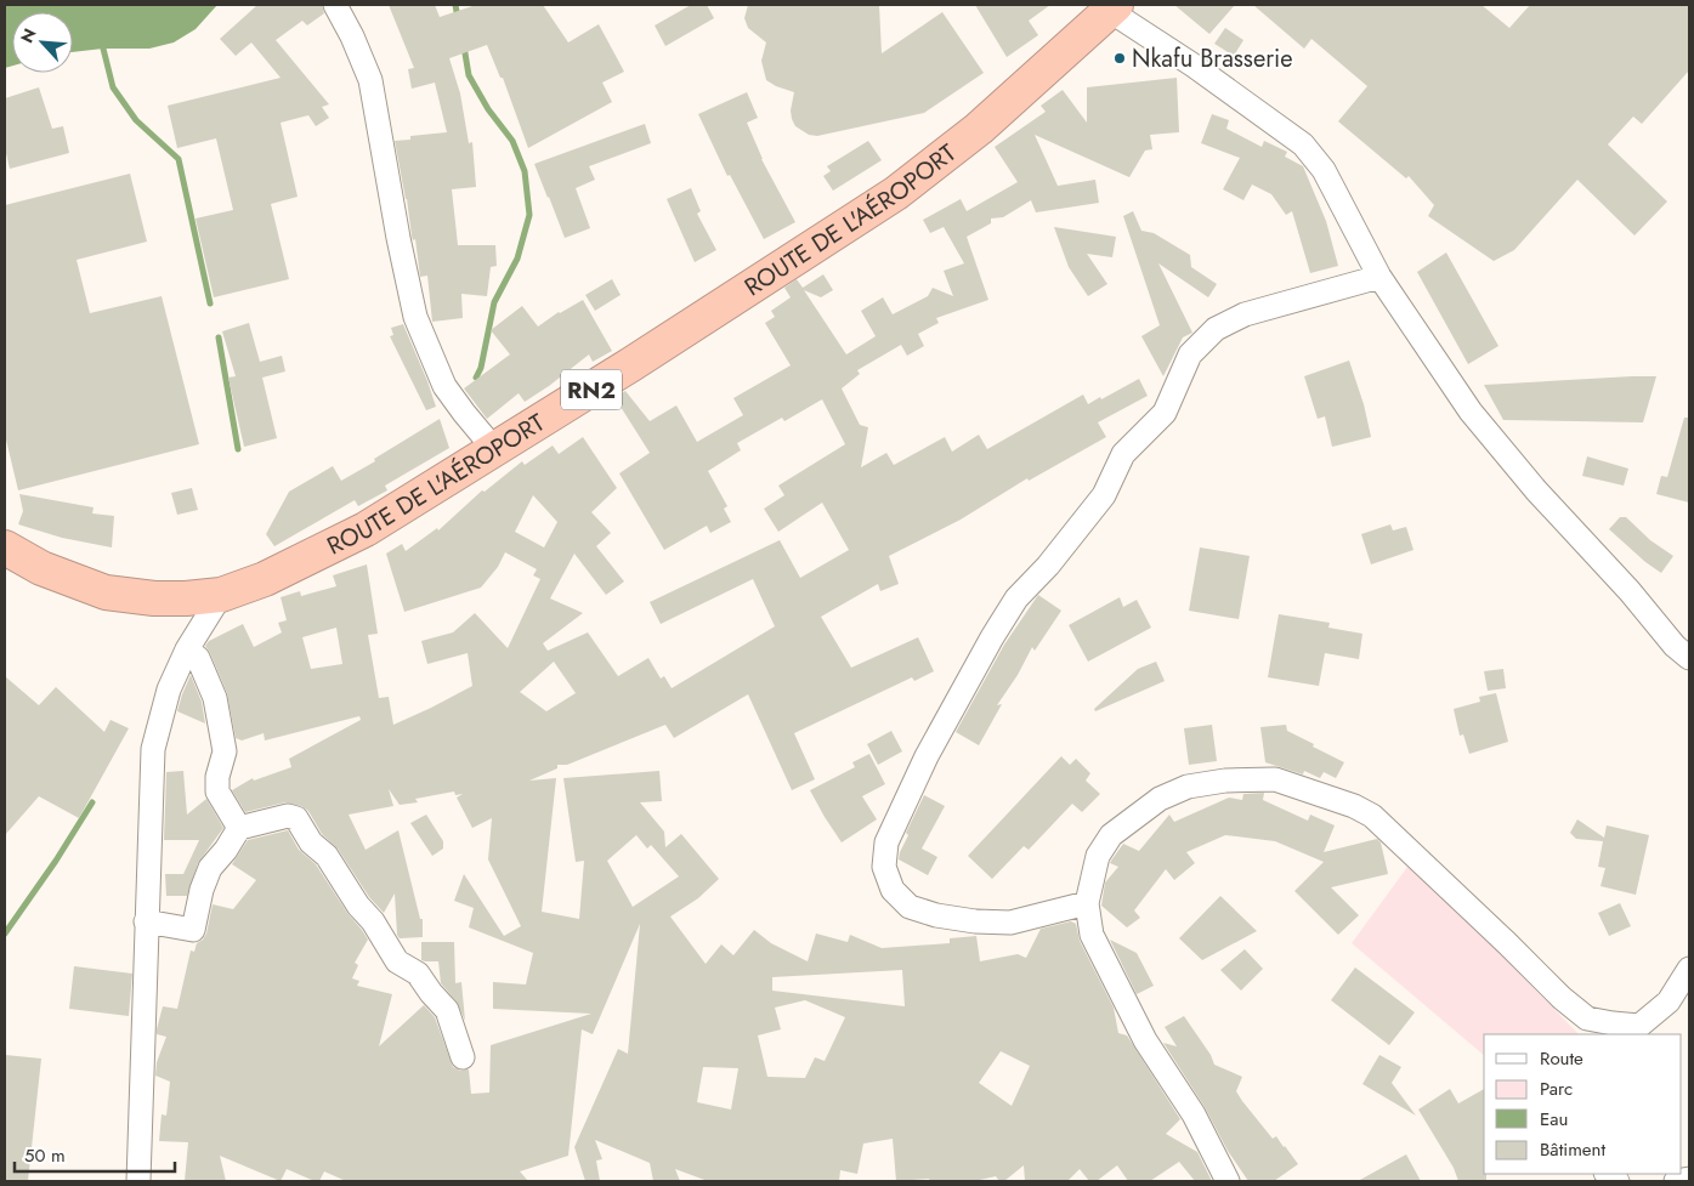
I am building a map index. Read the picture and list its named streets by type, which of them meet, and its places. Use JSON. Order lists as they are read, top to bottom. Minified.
{"streets":{"highway":["ROUTE DE L'AÉROPORT","RN2"]},"places":["Nkafu Brasserie"],"legend":["Route","Parc","Eau","Bâtiment"],"scale_bar":"50 m","north":"top left"}
